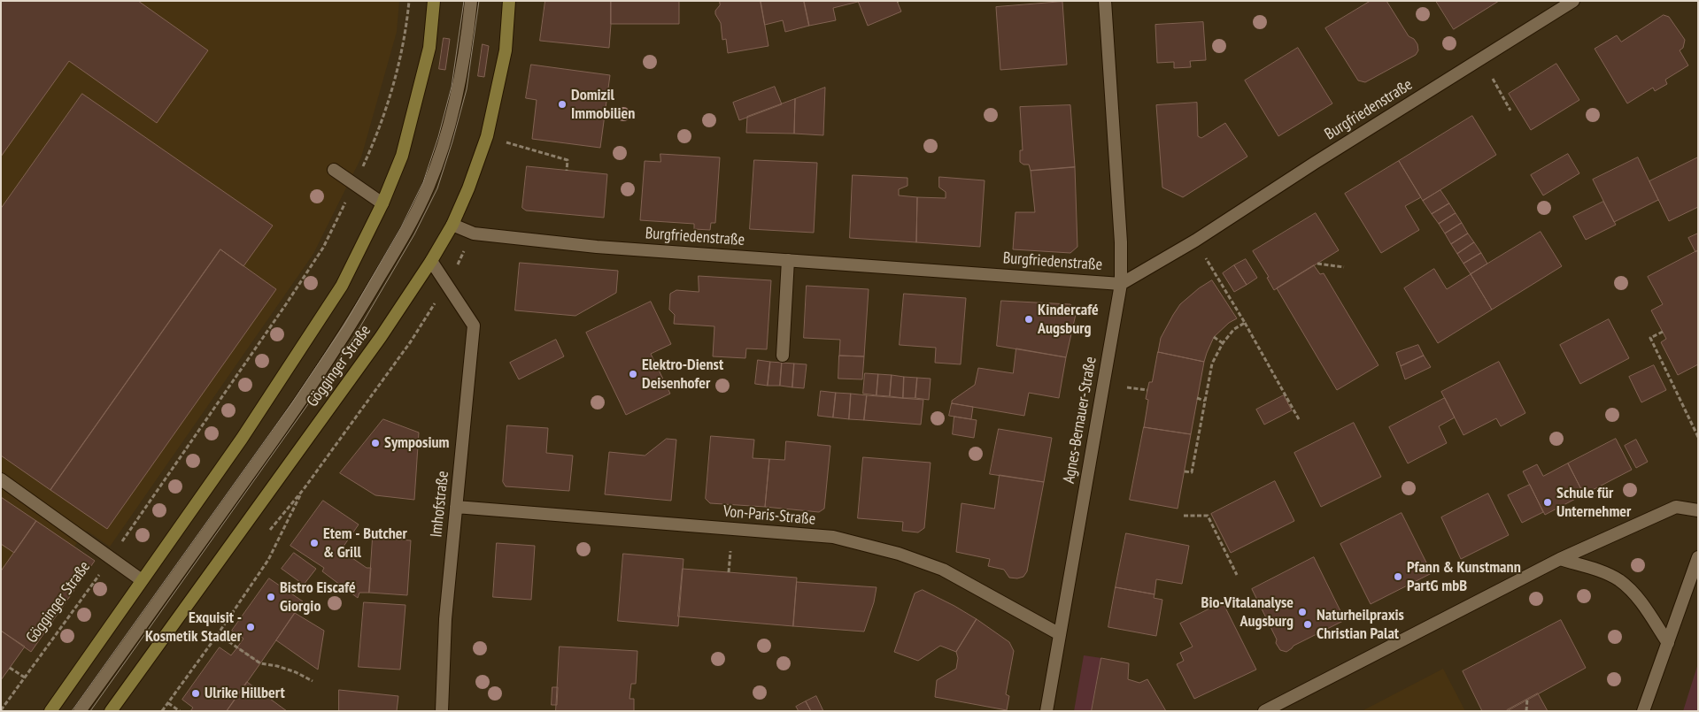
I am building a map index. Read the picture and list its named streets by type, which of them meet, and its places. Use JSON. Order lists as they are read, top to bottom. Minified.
{"streets":{"main road":["Gögginger Straße"],"street":["Burgfriedenstraße","Agnes-Bernauer-Straße","Imhofstraße","Von-Paris-Straße"]},"crossings":[["Burgfriedenstraße","Gögginger Straße"],["Burgfriedenstraße","Agnes-Bernauer-Straße"],["Gögginger Straße","Imhofstraße"],["Agnes-Bernauer-Straße","Von-Paris-Straße"],["Imhofstraße","Von-Paris-Straße"]],"places":["Domizil Immobilien","Kindercafé Augsburg","Elektro-Dienst Deisenhofer","Symposium","Schule für Unternehmer","Etem - Butcher & Grill","Pfann & Kunstmann PartG mbB","Bistro Eiscafé Giorgio","Bio-Vitalanalyse Augsburg","Naturheilpraxis Christian Palat","Exquisit - Kosmetik Stadler","Ulrike Hillbert"]}
